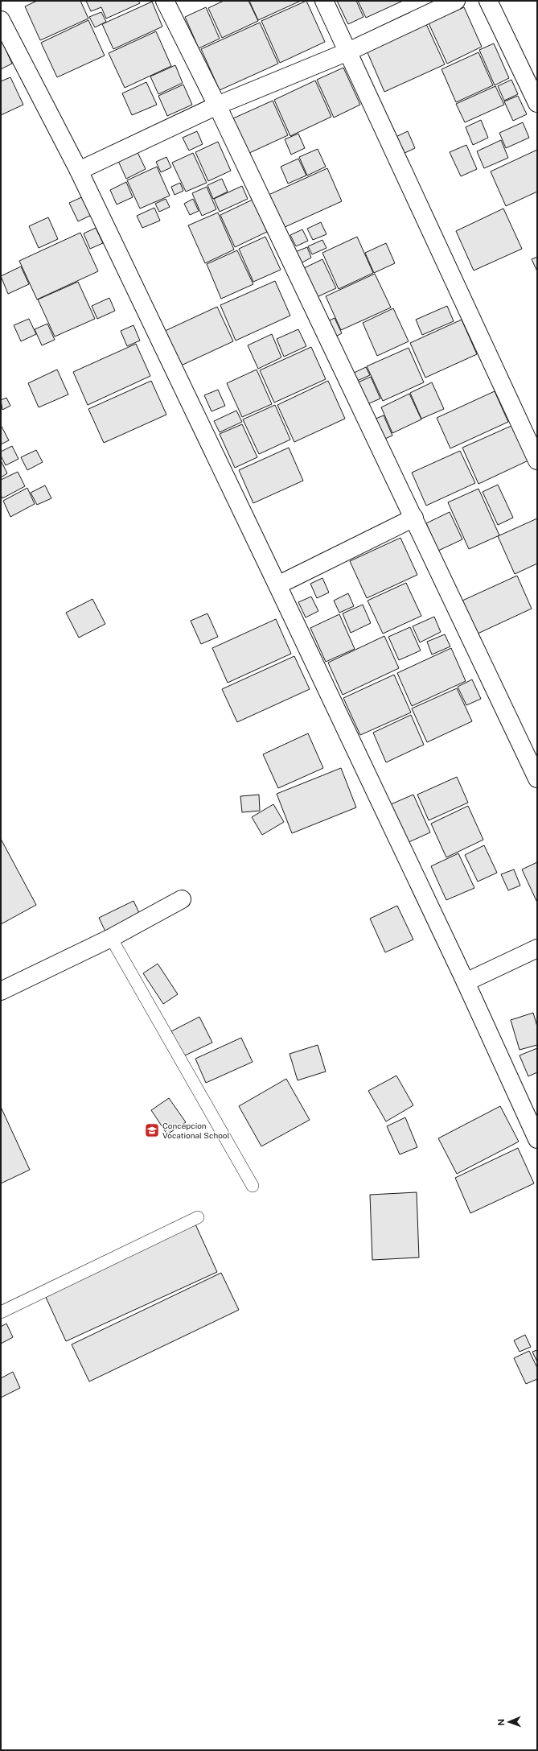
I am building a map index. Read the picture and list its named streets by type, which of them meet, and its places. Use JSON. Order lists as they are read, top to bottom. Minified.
{"places":{"school or university":["Concepcion Vocational School"]},"north":"left"}
